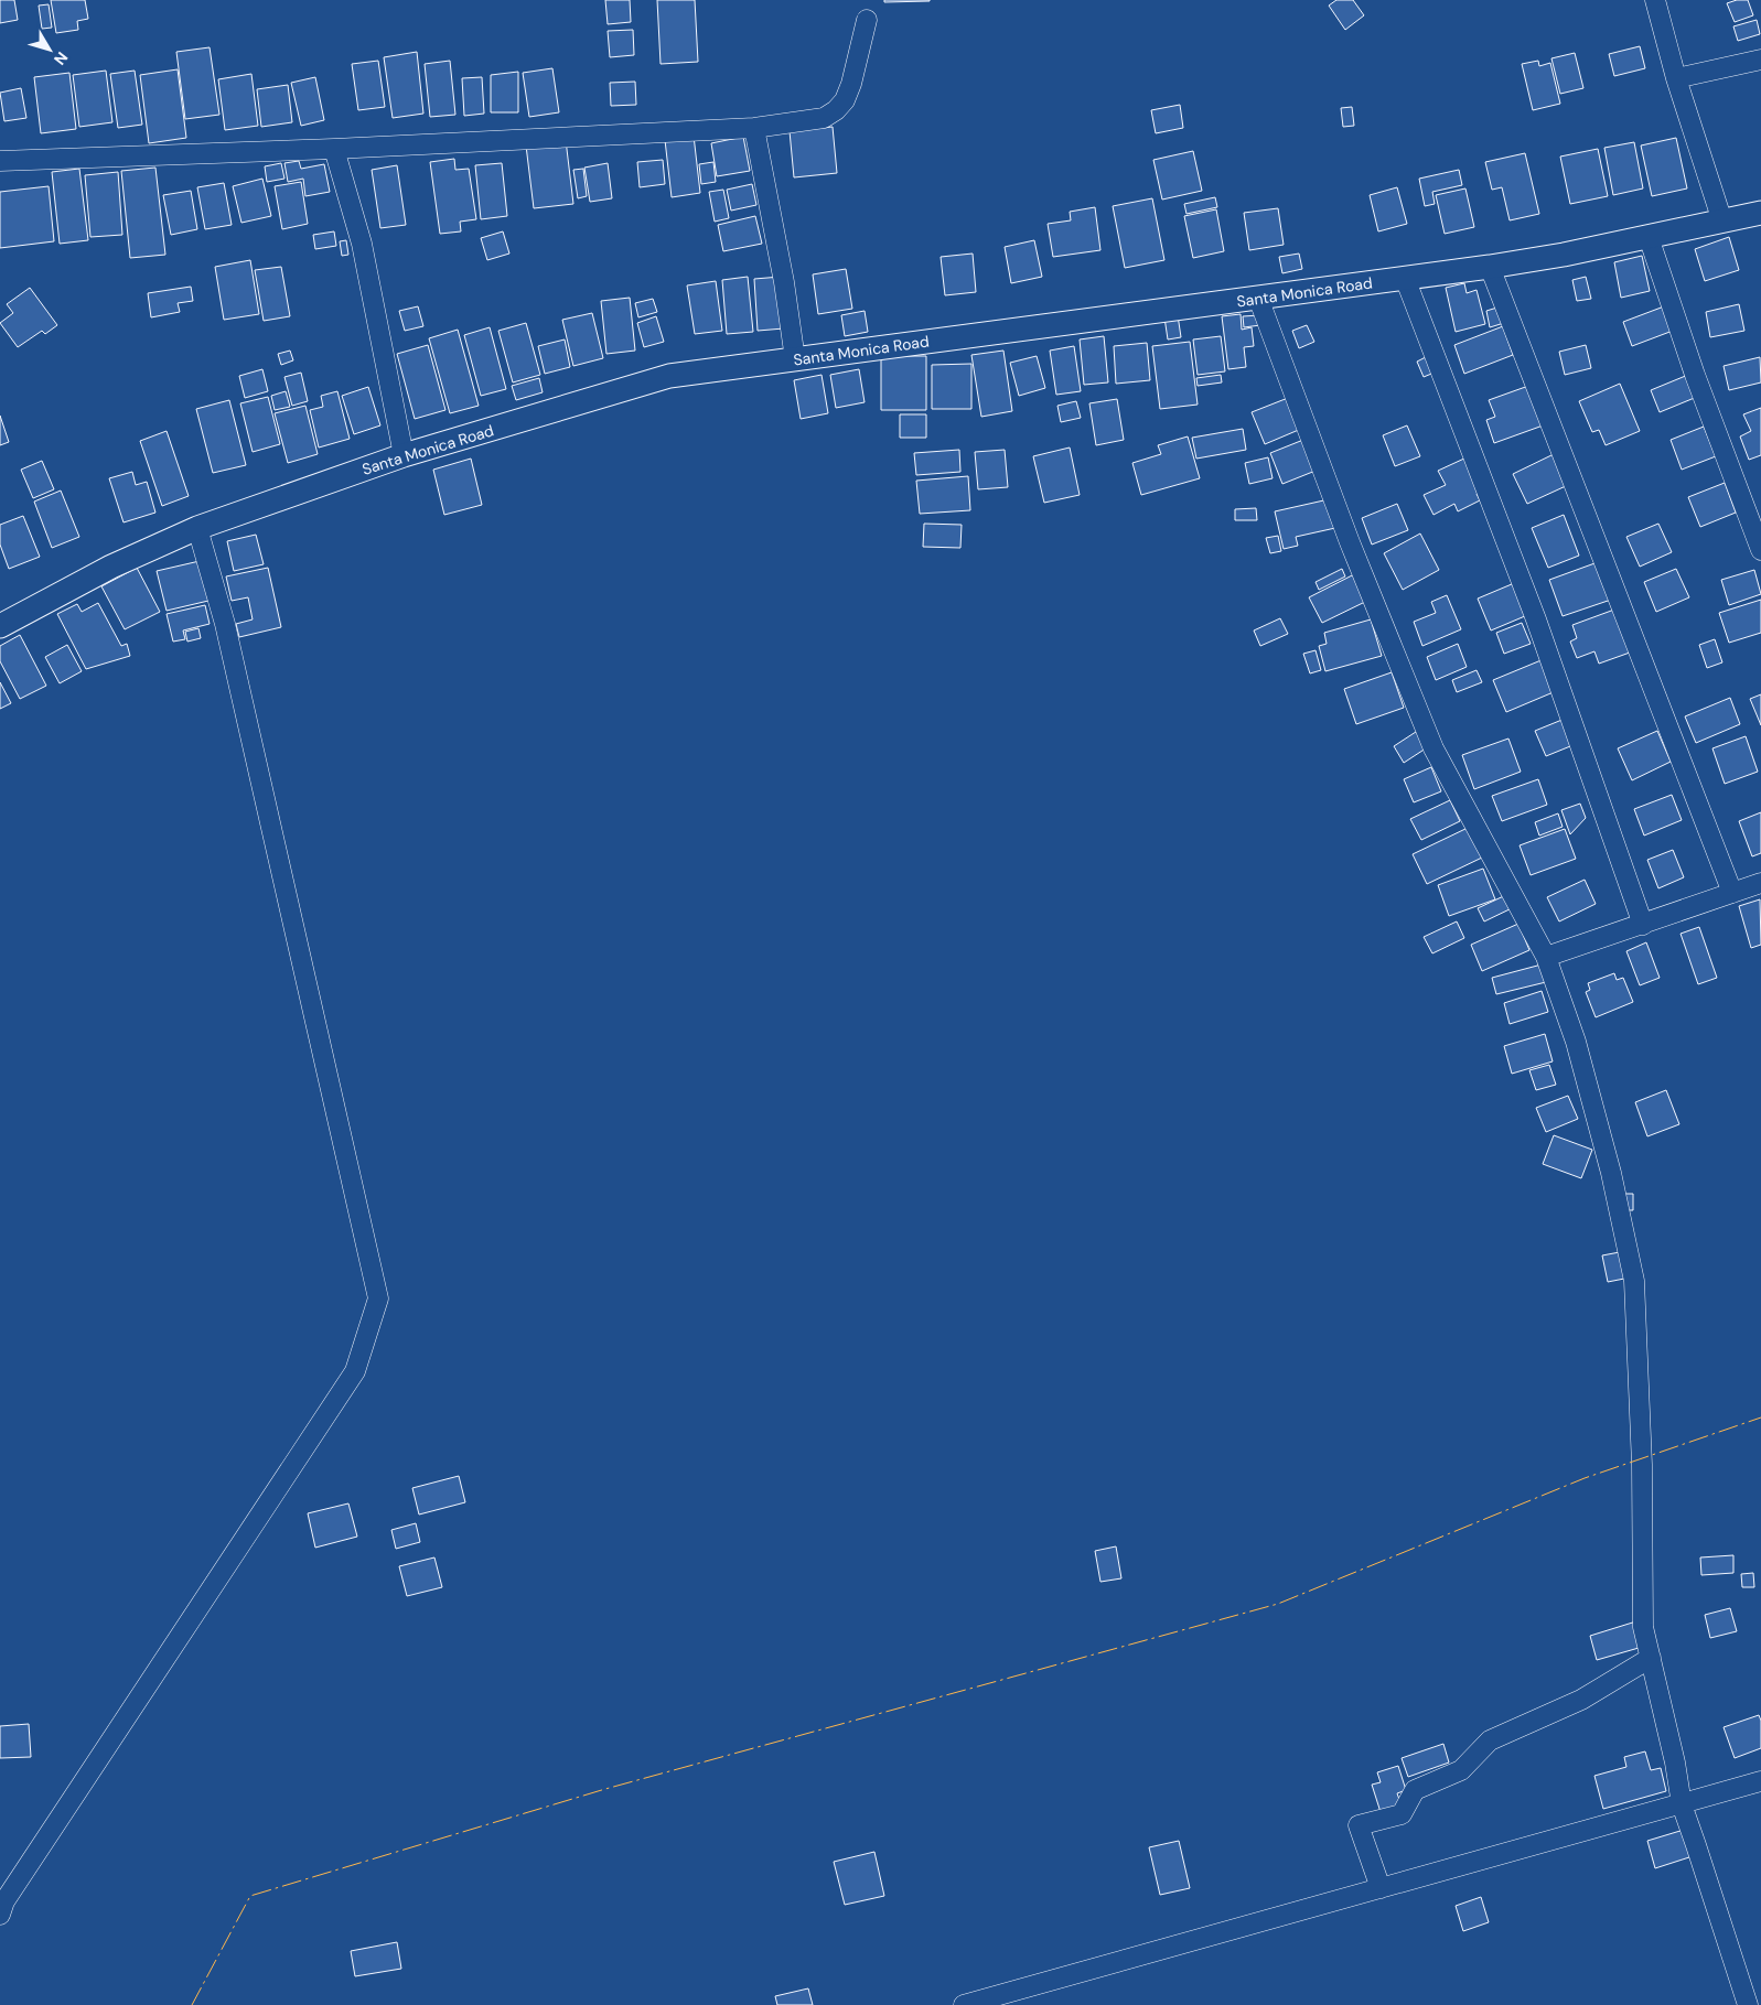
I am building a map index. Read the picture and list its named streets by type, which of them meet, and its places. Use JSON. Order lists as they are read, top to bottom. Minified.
{"streets":{"street":["Santa Monica Road"]},"north":"bottom right"}
